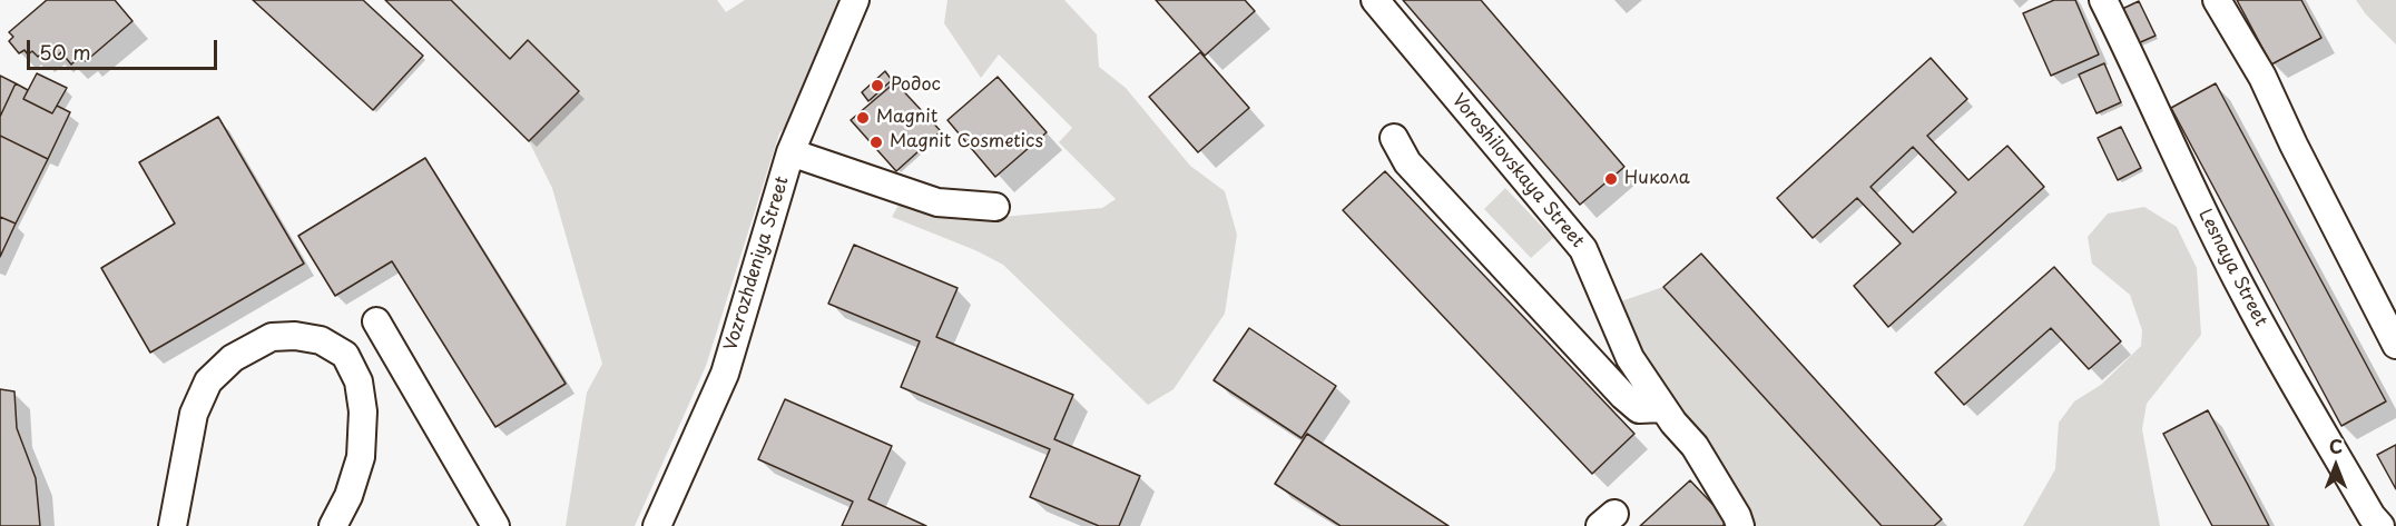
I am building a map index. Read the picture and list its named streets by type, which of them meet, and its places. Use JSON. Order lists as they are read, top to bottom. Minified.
{"streets":{"street":["Voroshilovskaya Street","Vozrozhdeniya Street","Lesnaya Street"]},"places":["Родос","Magnit","Magnit Cosmetics","Никола"],"scale_bar":"50 m","north":"top"}
